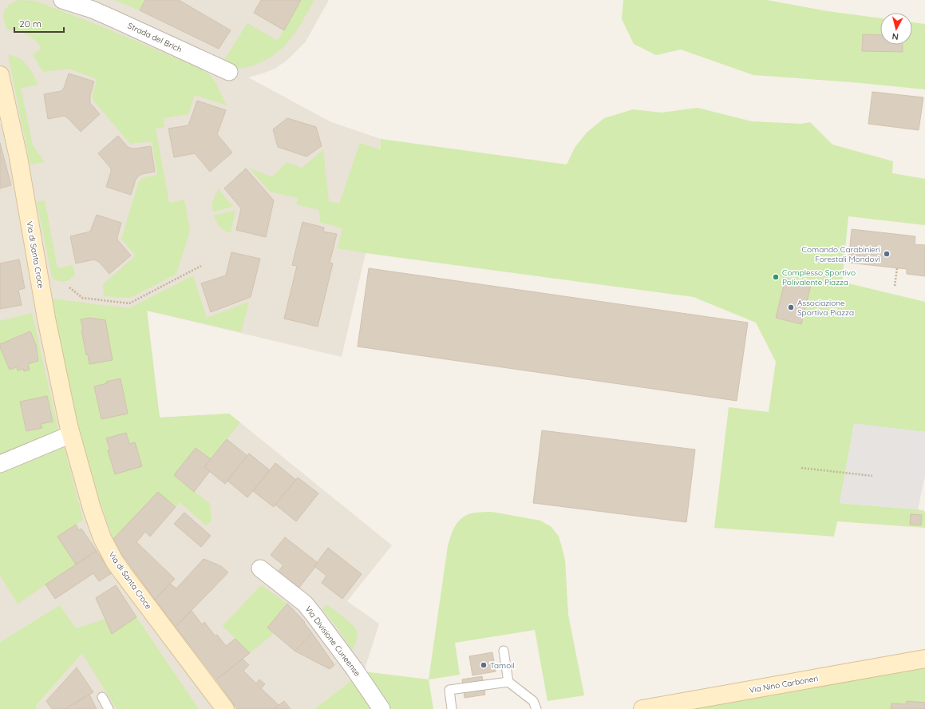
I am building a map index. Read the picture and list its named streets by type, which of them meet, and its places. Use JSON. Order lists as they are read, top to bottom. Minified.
{"streets":{"main road":["Via di Santa Croce","Via Nino Carboneri"],"street":["Strada del Brich","Via Divisione Cuneense"]},"places":["Comando Carabinieri Forestali Mondovì","Complesso Sportivo Polivalente Piazza","Associazione Sportiva Piazza","Tamoil"],"scale_bar":"20 m","north":"bottom"}
